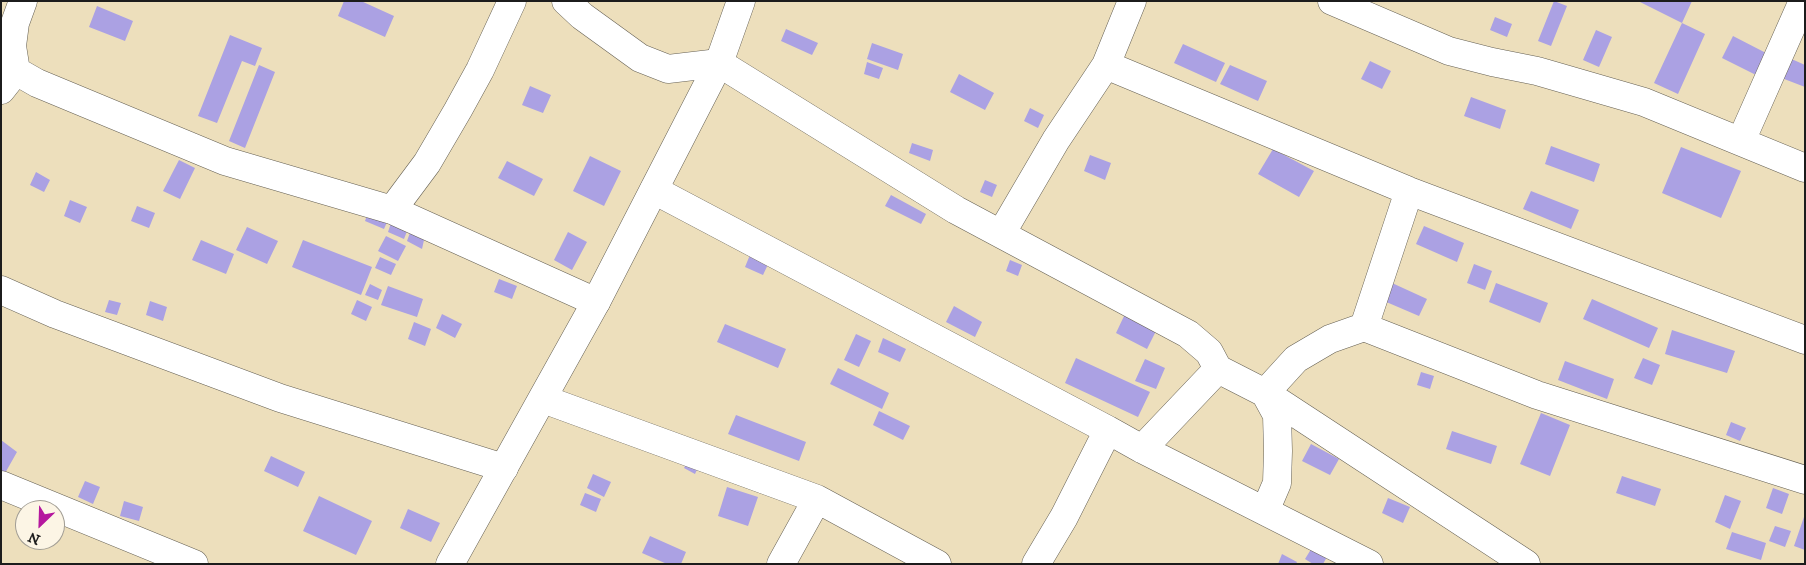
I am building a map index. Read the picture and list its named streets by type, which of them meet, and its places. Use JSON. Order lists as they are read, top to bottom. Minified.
{"north":"bottom left"}
